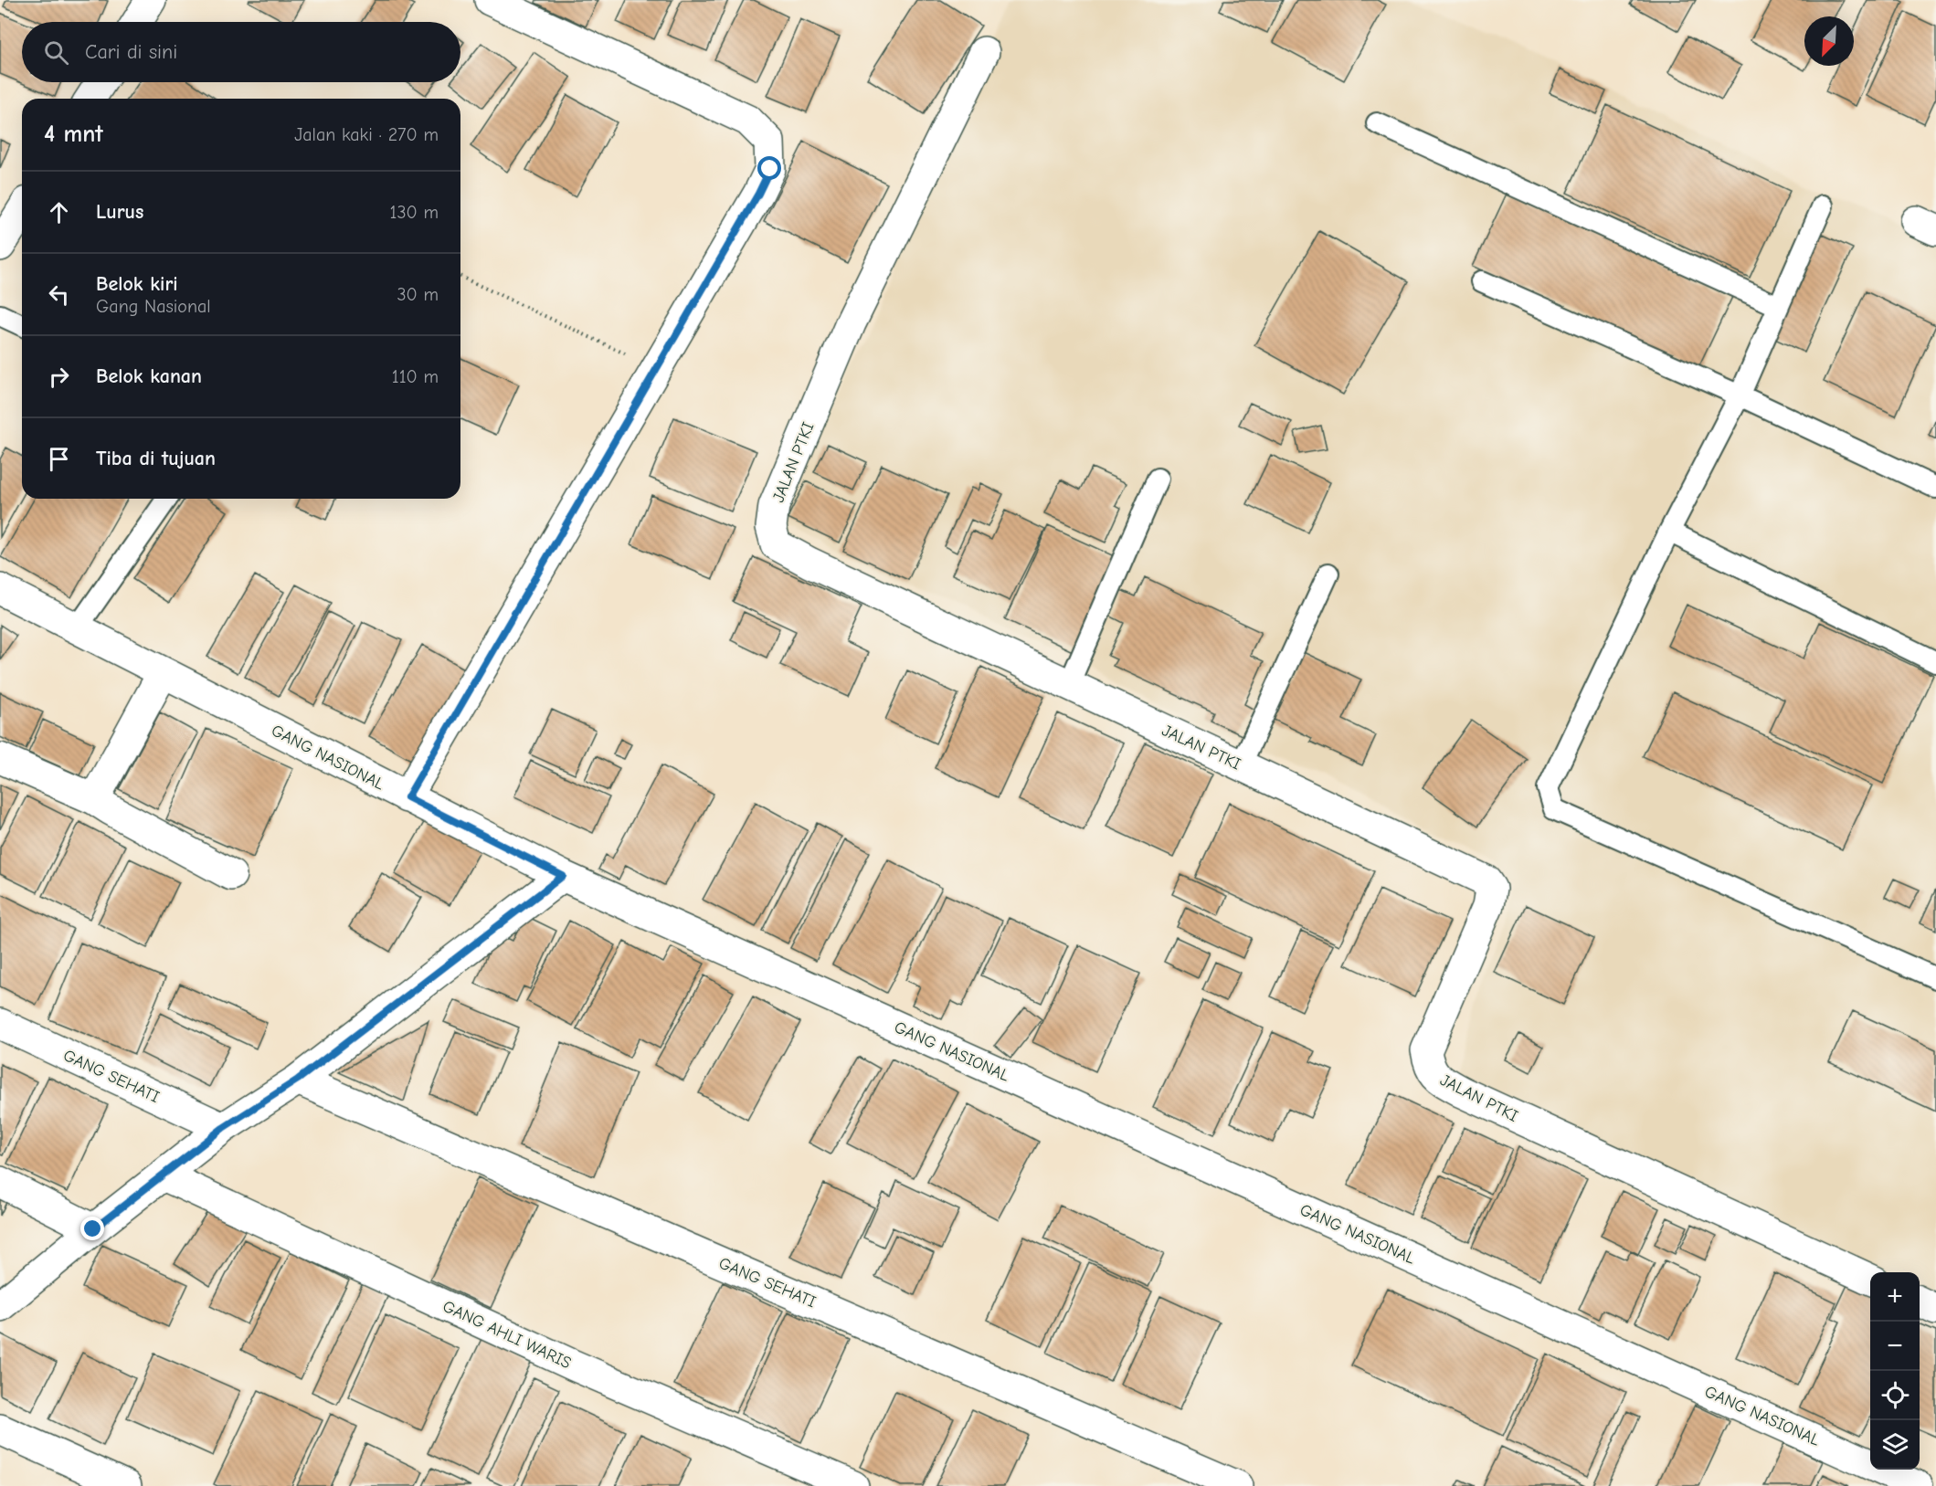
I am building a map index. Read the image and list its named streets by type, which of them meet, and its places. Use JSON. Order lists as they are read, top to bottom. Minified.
{"streets":{"street":["JALAN PTKI","GANG NASIONAL","GANG SEHATI","GANG AHLI WARIS"]},"north":"bottom left","page":{"search":"Cari di sini","heading":["4 mnt","Jalan kaki · 270 m"],"list":[["Lurus","130 m"],["Belok kiri","Gang Nasional","30 m"],["Belok kanan","110 m"],"Tiba di tujuan"],"map_buttons":["+","−"]}}
